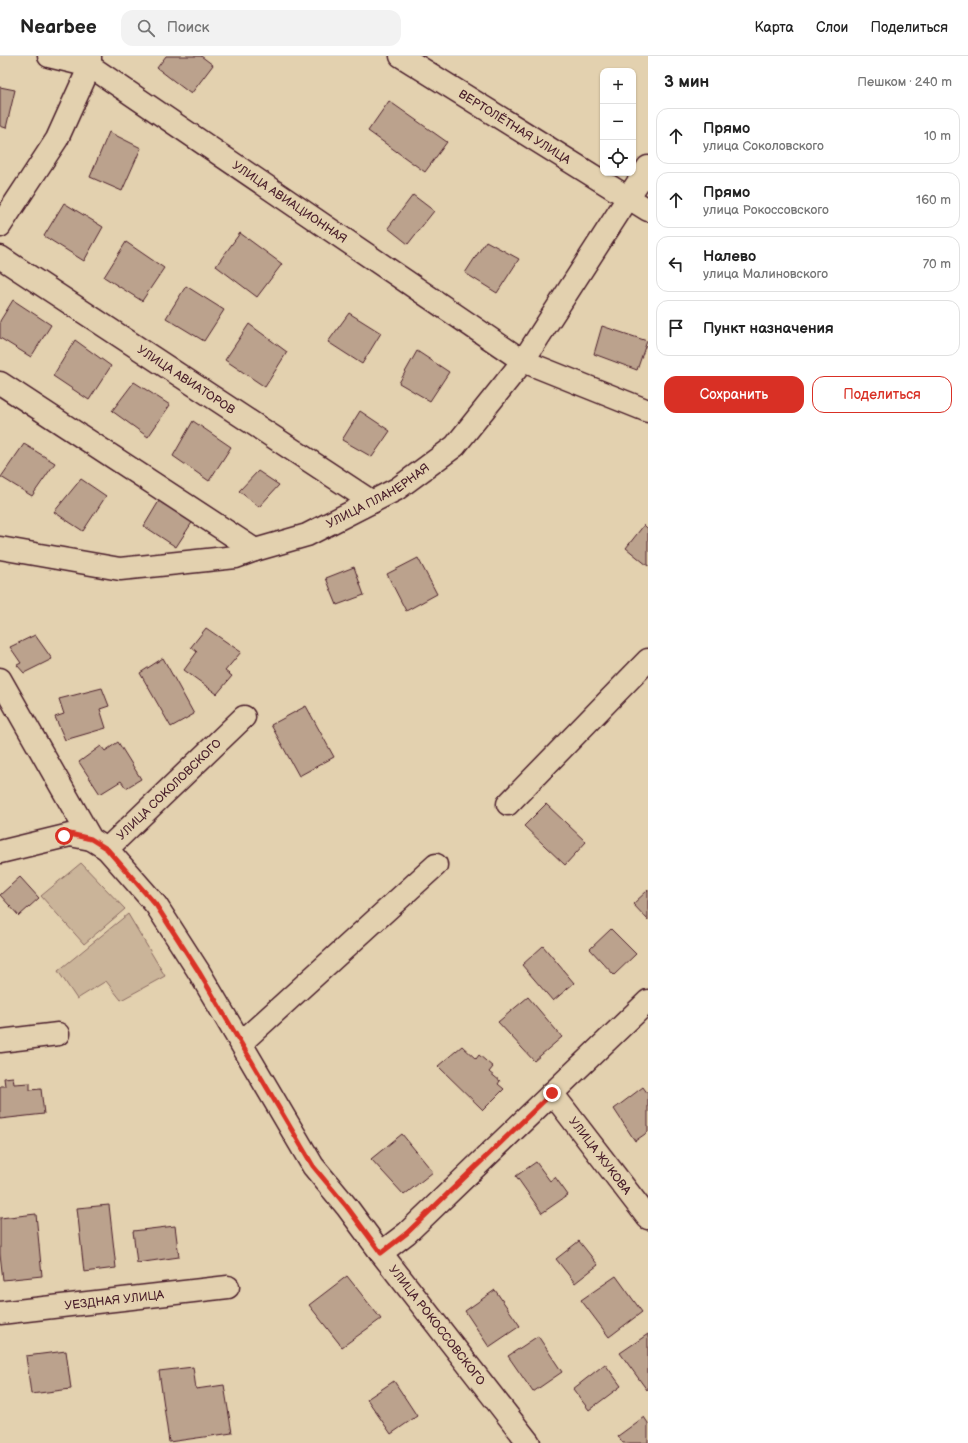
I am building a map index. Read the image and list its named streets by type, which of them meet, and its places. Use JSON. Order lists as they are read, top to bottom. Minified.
{"streets":{"street":["ВЕРТОЛЁТНАЯ УЛИЦА","УЛИЦА АВИАЦИОННАЯ","УЛИЦА АВИАТОРОВ","УЛИЦА ПЛАНЕРНАЯ","УЛИЦА СОКОЛОВСКОГО","УЛИЦА ЖУКОВА","УЕЗДНАЯ УЛИЦА","УЛИЦА РОКОССОВСКОГО"]},"crossings":[["ВЕРТОЛЁТНАЯ УЛИЦА","УЛИЦА ПЛАНЕРНАЯ"],["УЛИЦА АВИАЦИОННАЯ","УЛИЦА ПЛАНЕРНАЯ"],["УЛИЦА АВИАТОРОВ","УЛИЦА ПЛАНЕРНАЯ"],["УЛИЦА СОКОЛОВСКОГО","УЛИЦА РОКОССОВСКОГО"]],"page":{"header":"Nearbee","search":"Поиск","nav":["Карта","Слои","Поделиться"],"heading":["3 мин","Пешком · 240 m"],"map_buttons":["+","−"],"list":[["Прямо","улица Соколовского","10 m"],["Прямо","улица Рокоссовского","160 m"],["Налево","улица Малиновского","70 m"],"Пункт назначения"],"buttons":["Сохранить","Поделиться"]}}
